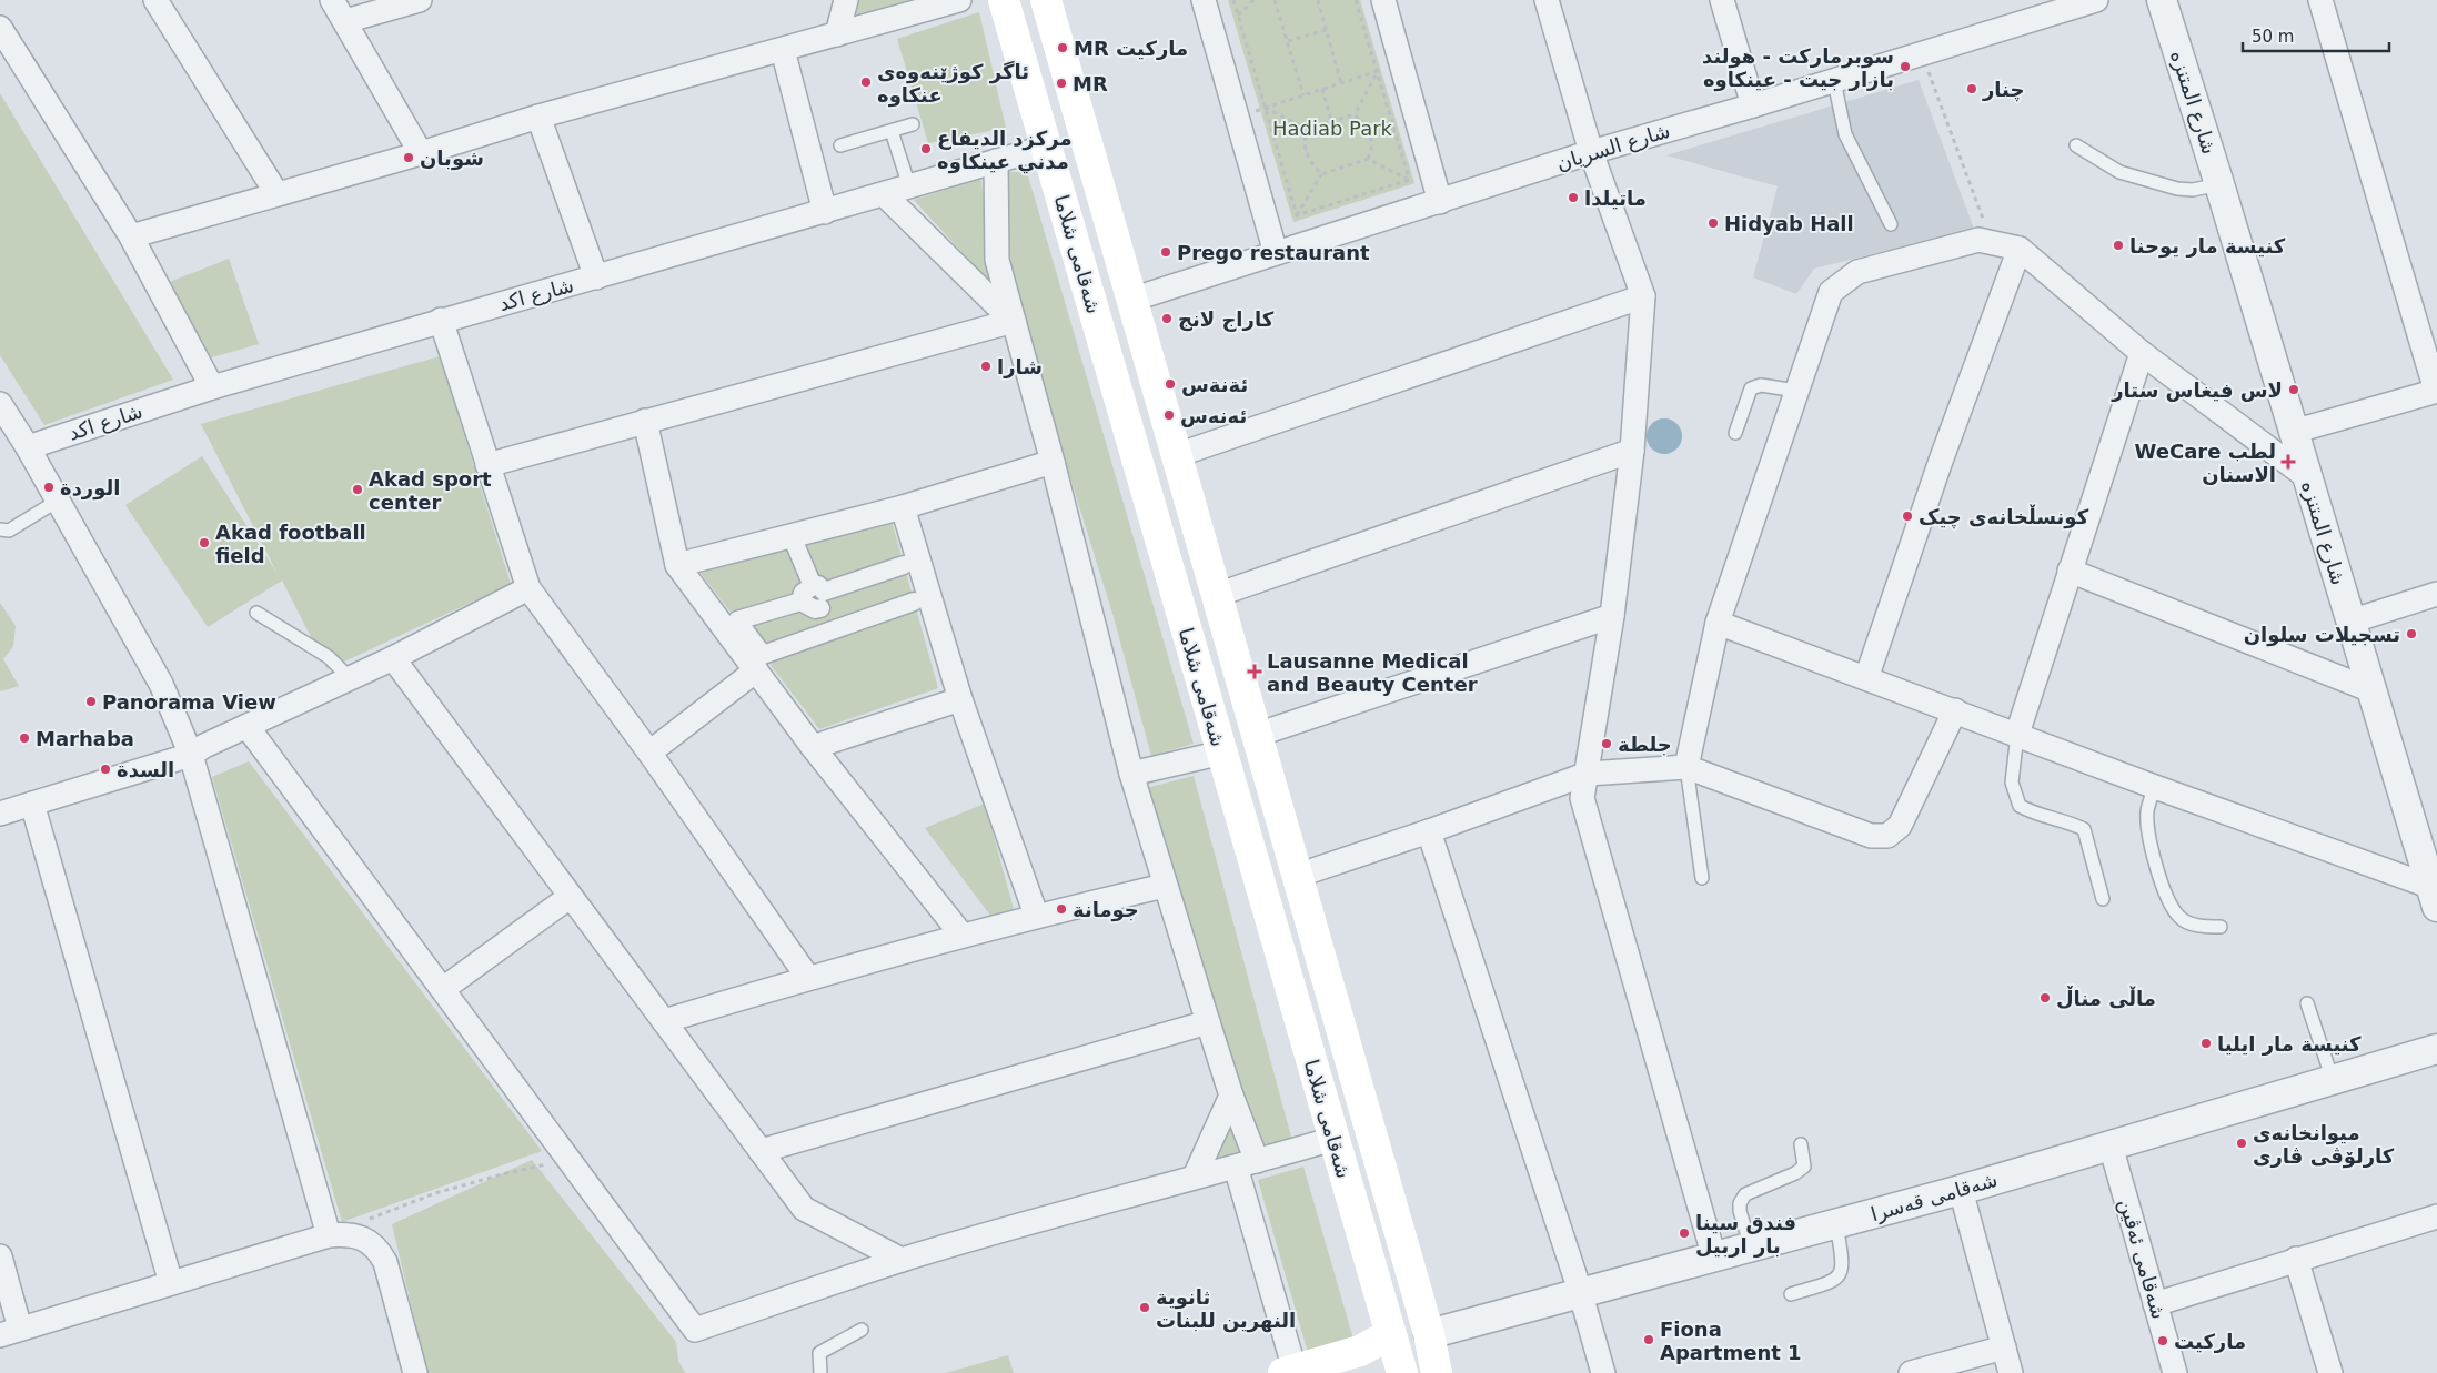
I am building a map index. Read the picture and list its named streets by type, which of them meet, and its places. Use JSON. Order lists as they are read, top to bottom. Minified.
{"streets":{"main road":["شەقامی شلاما"],"street":["شارع المتنزه","شارع السريان","شارع اكد","شەقامی قەسرا","شەقامی ئەڤین"]},"crossings":[["شارع السريان","شەقامی شلاما"],["شەقامی شلاما","شارع اكد"],["شەقامی شلاما","شەقامی قەسرا"],["شەقامی قەسرا","شەقامی ئەڤین"]],"parks":["Hadiab Park"],"places":{"other":["MR ماركيت","سوبرماركت - هولند بازار جيت - عينكاوه","ئاگر كوژێنه‌وه‌ی عنكاوه","MR","چنار","مرکزد الدیفاع مدني عينكاوه","شوبان","ماتیلدا","Hidyab Hall","كنيسة مار يوحنا","Prego restaurant","كاراج لانج","شارا","ئةنةس","لاس فيغاس ستار","ئەنەس","الوردة","Akad sport center","کونسڵخانەی چیک","Akad football field","تسجيلات سلوان","Panorama View","Marhaba","جلطة","السدة","جومانة","ماڵی مناڵ","كنيسة مار ايليا","میوانخانەی کارلۆڤی ڤاری","فندق سينا بار اربيل","ثانوية النهرين للبنات","Fiona Apartment 1","ماركيت"],"health":["WeCare لطب الاسنان","Lausanne Medical and Beauty Center"]},"scale_bar":"50 m"}
